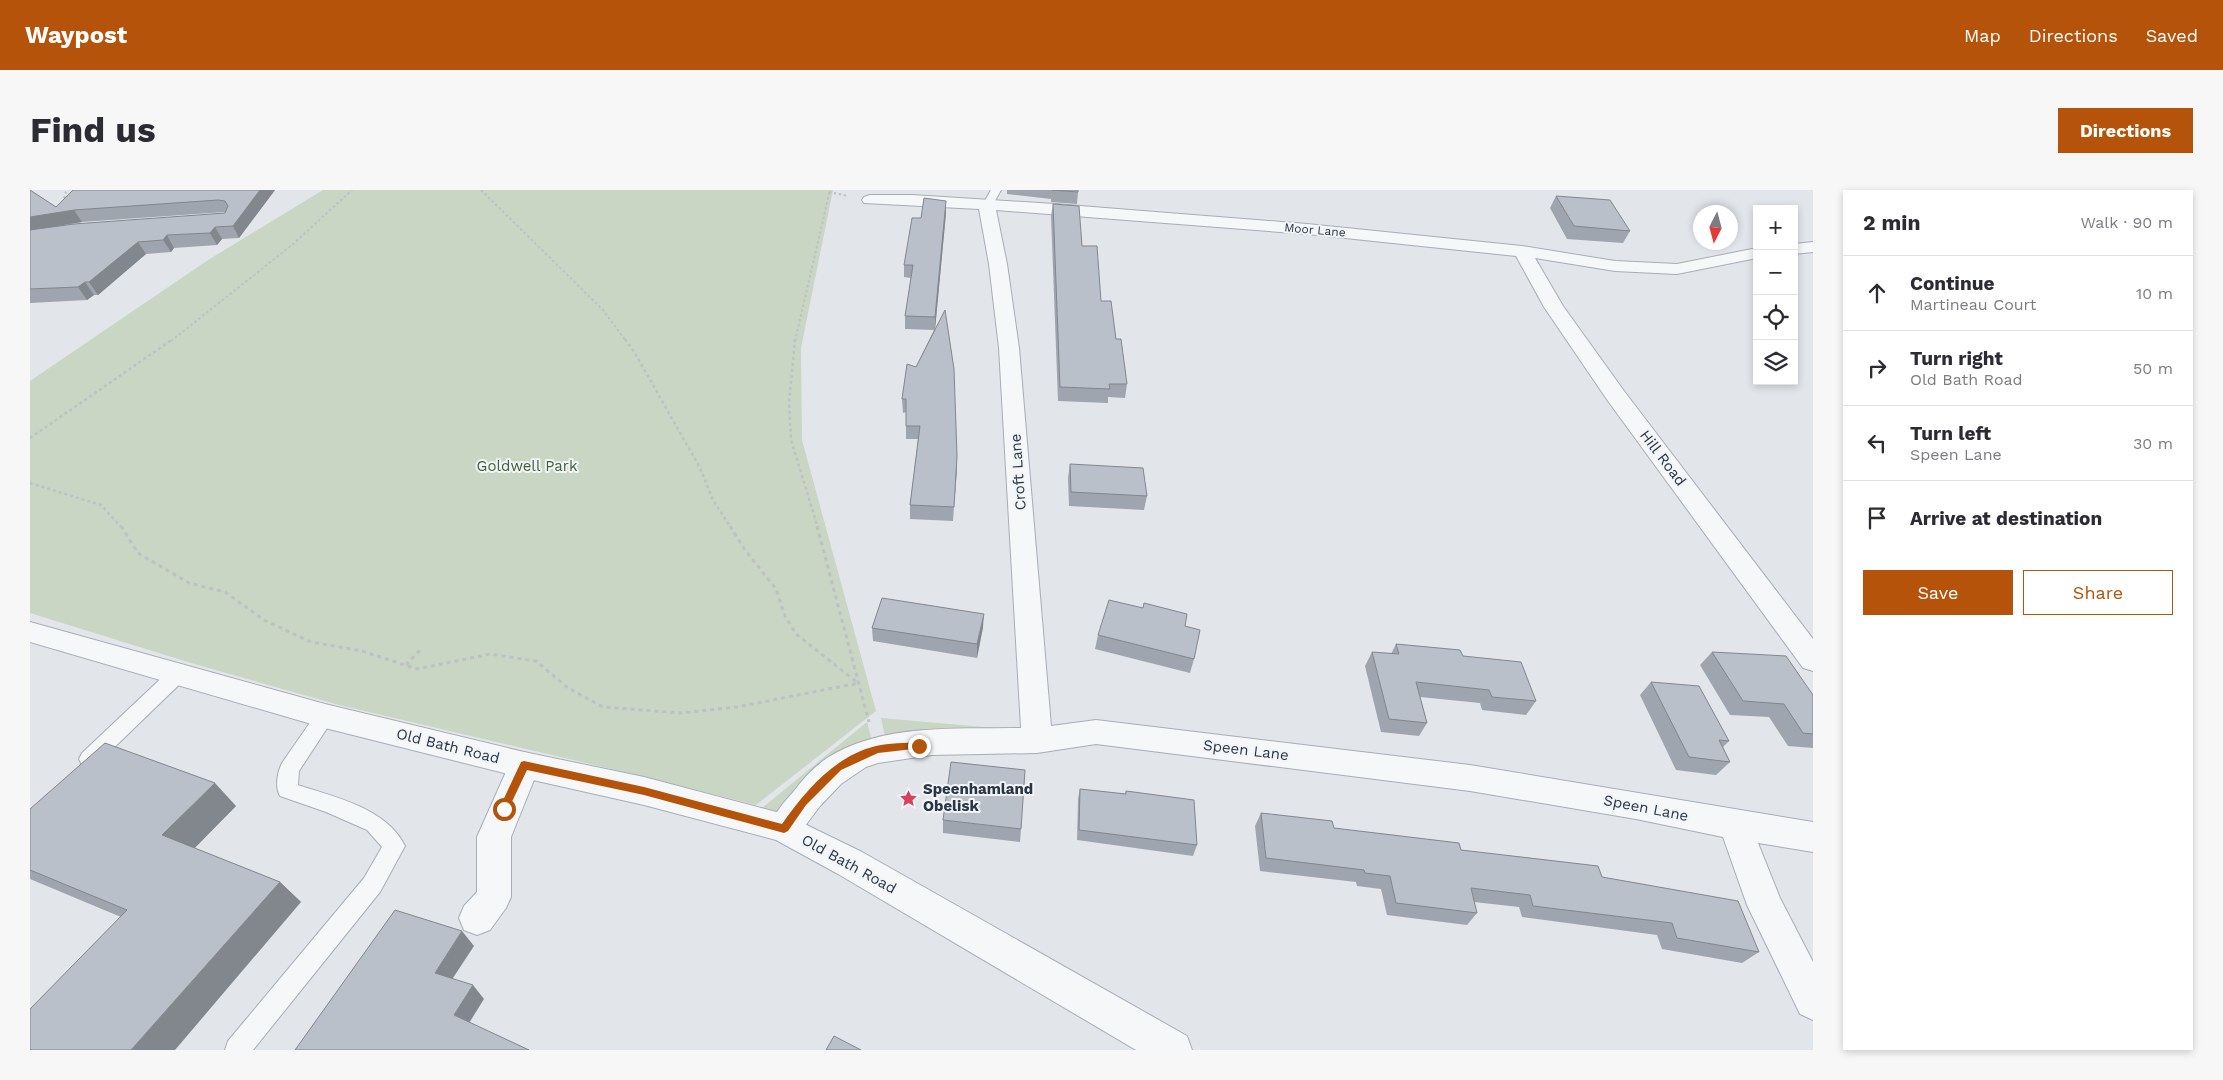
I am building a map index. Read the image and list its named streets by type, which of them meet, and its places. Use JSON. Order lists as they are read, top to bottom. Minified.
{"streets":{"street":["Moor Lane","Hill Road","Croft Lane","Old Bath Road","Speen Lane"]},"crossings":[["Moor Lane","Hill Road"],["Moor Lane","Croft Lane"],["Croft Lane","Speen Lane"],["Old Bath Road","Speen Lane"]],"parks":["Goldwell Park"],"places":{"place":["Speenhamland Obelisk"]},"north":"bottom","page":{"header":"Waypost","nav":["Map","Directions","Saved"],"buttons":["Directions",["Save","Share"]],"title":"Find us","heading":["2 min","Walk · 90 m"],"map_buttons":["+","−"],"list":[["Continue","Martineau Court","10 m"],["Turn right","Old Bath Road","50 m"],["Turn left","Speen Lane","30 m"],"Arrive at destination"]}}
